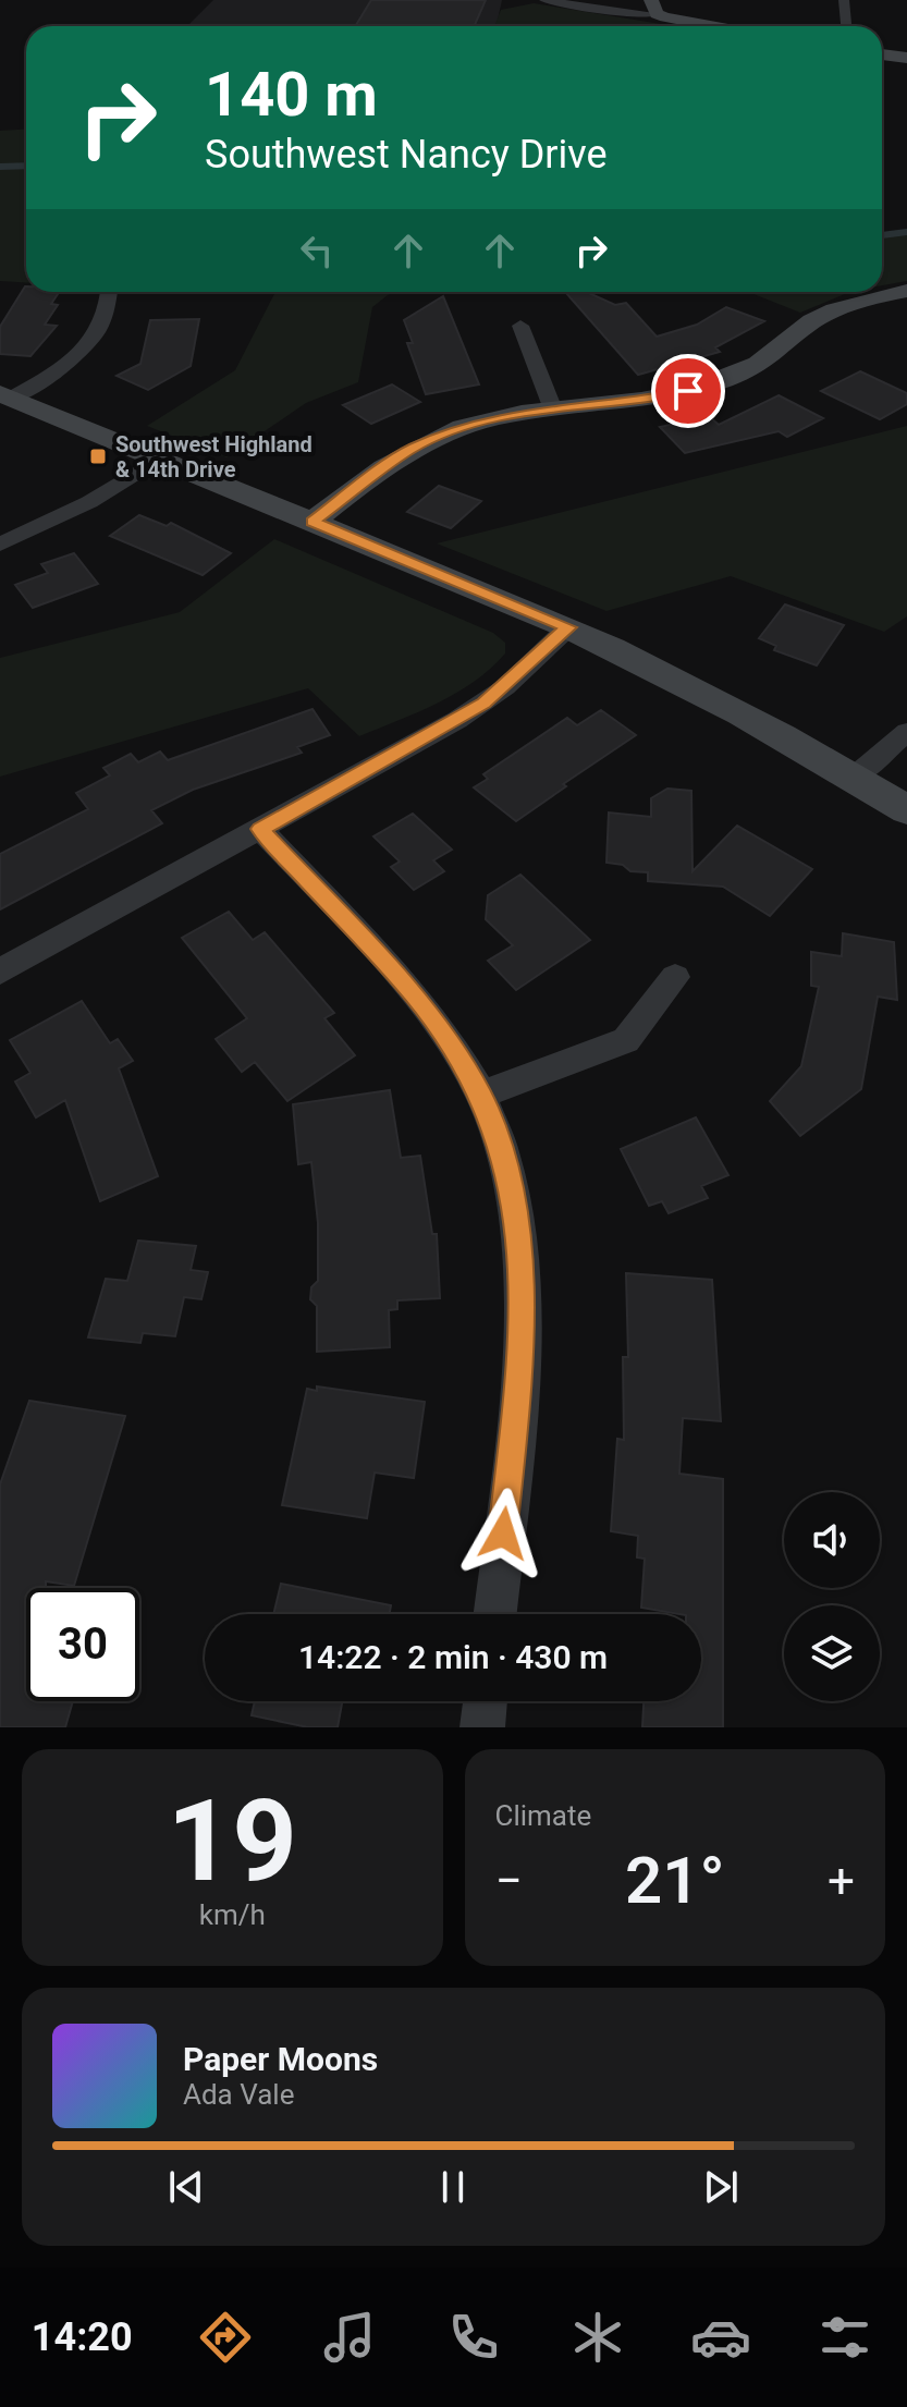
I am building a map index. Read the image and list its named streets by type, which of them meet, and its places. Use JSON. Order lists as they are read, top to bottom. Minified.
{"places":{"transit":["Southwest Highland & 14th Drive"]},"page":{"turn":["140 m","Southwest Nancy Drive"],"limit":"30","trip":"14:22 · 2 min · 430 m","tile":[["19","km/h"],"Climate"],"heat":["−","21°","+"],"song":["Paper Moons","Ada Vale"],"tabs":"14:20"}}
